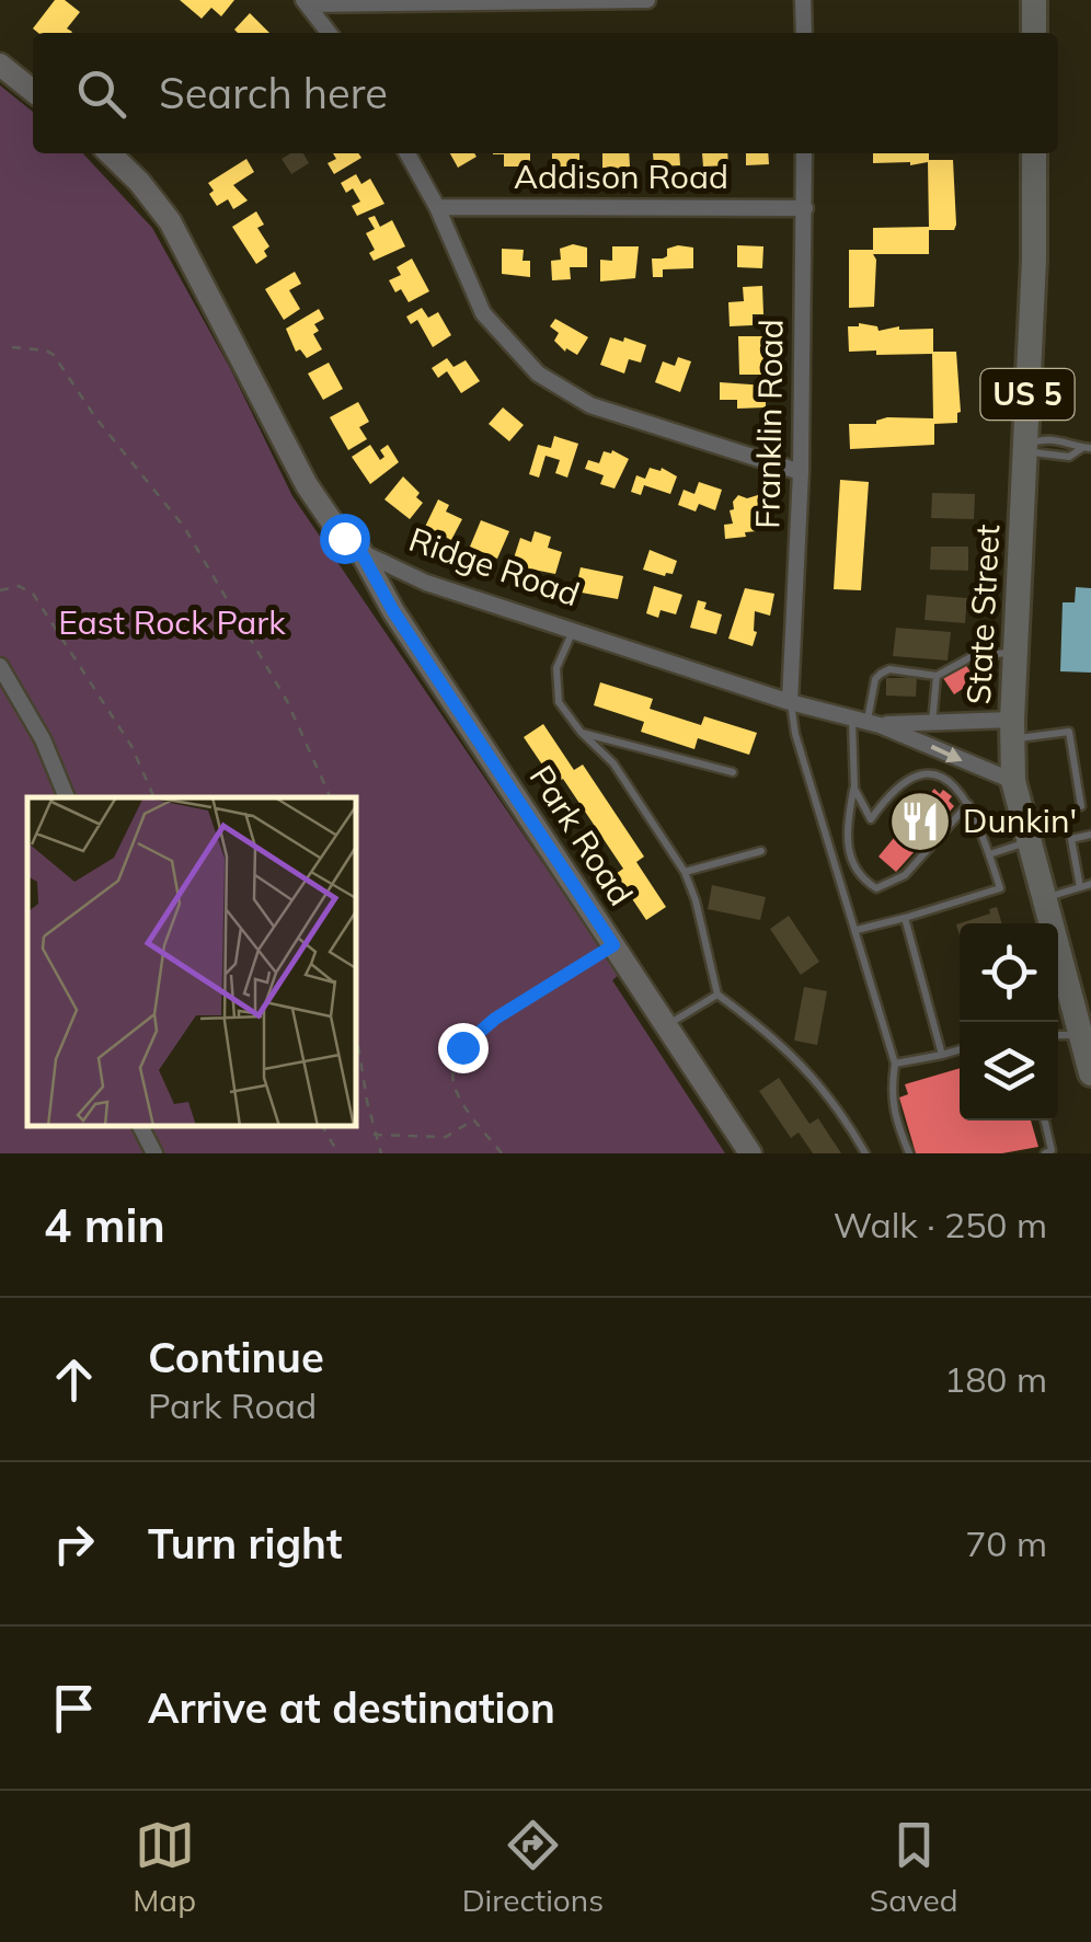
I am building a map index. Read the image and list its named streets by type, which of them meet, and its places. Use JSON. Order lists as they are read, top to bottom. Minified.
{"streets":{"main road":["US 5","Ridge Road","State Street","Park Road"],"street":["Addison Road","Franklin Road"]},"crossings":[["Addison Road","Franklin Road"],["Franklin Road","Ridge Road"],["Ridge Road","State Street"],["Ridge Road","Park Road"]],"parks":["East Rock Park"],"places":{"restaurant":["Dunkin'"]},"page":{"search":"Search here","heading":["4 min","Walk · 250 m"],"list":[["Continue","Park Road","180 m"],["Turn right","70 m"],"Arrive at destination"],"nav":["Map","Directions","Saved"]}}
